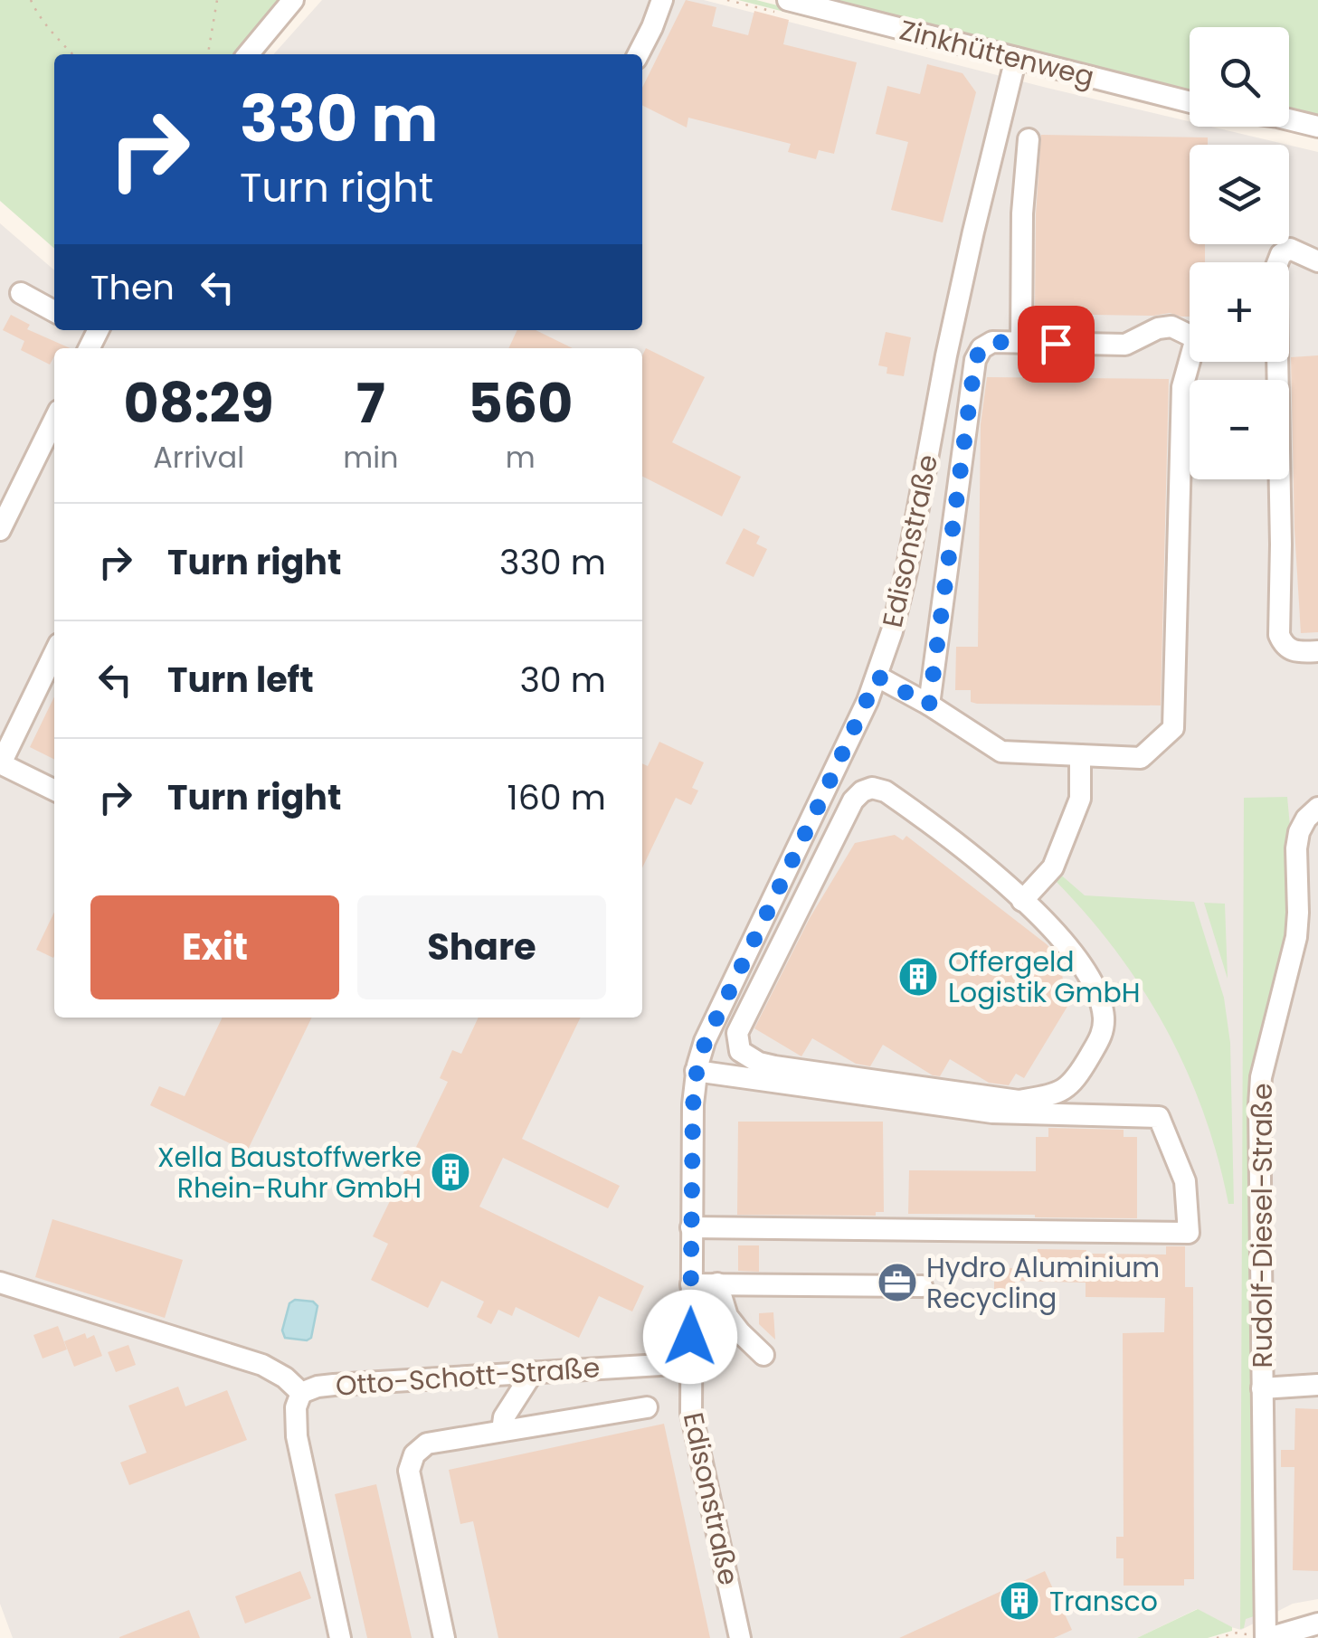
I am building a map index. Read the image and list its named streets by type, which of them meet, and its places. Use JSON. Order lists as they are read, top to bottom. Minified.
{"streets":{"street":["Zinkhüttenweg","Edisonstraße","Rudolf-Diesel-Straße","Otto-Schott-Straße"]},"crossings":[["Zinkhüttenweg","Edisonstraße"],["Edisonstraße","Otto-Schott-Straße"]],"places":{"building":["Offergeld Logistik GmbH","Xella Baustoffwerke Rhein-Ruhr GmbH","Transco"],"office":["Hydro Aluminium Recycling"]},"page":{"map_buttons":["+","−"],"turn":["330 m","Turn right"],"then":"Then","eta":["08:29","Arrival","7","min","560","m"],"list":[{"name":"Turn right","value":"330 m"},{"name":"Turn left","value":"30 m"},{"name":"Turn right","value":"160 m"}],"buttons":["Exit","Share"]}}
